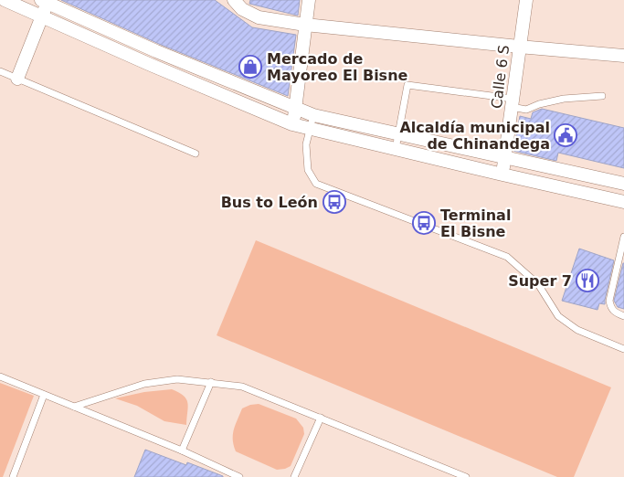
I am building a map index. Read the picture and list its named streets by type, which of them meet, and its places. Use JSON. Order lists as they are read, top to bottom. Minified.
{"streets":{"street":["Calle 6 S"]},"places":{"shop":["Mercado de Mayoreo El Bisne"],"public building":["Alcaldía municipal de Chinandega"],"bus stop":["Bus to León","Terminal El Bisne"],"restaurant":["Super 7"]}}
